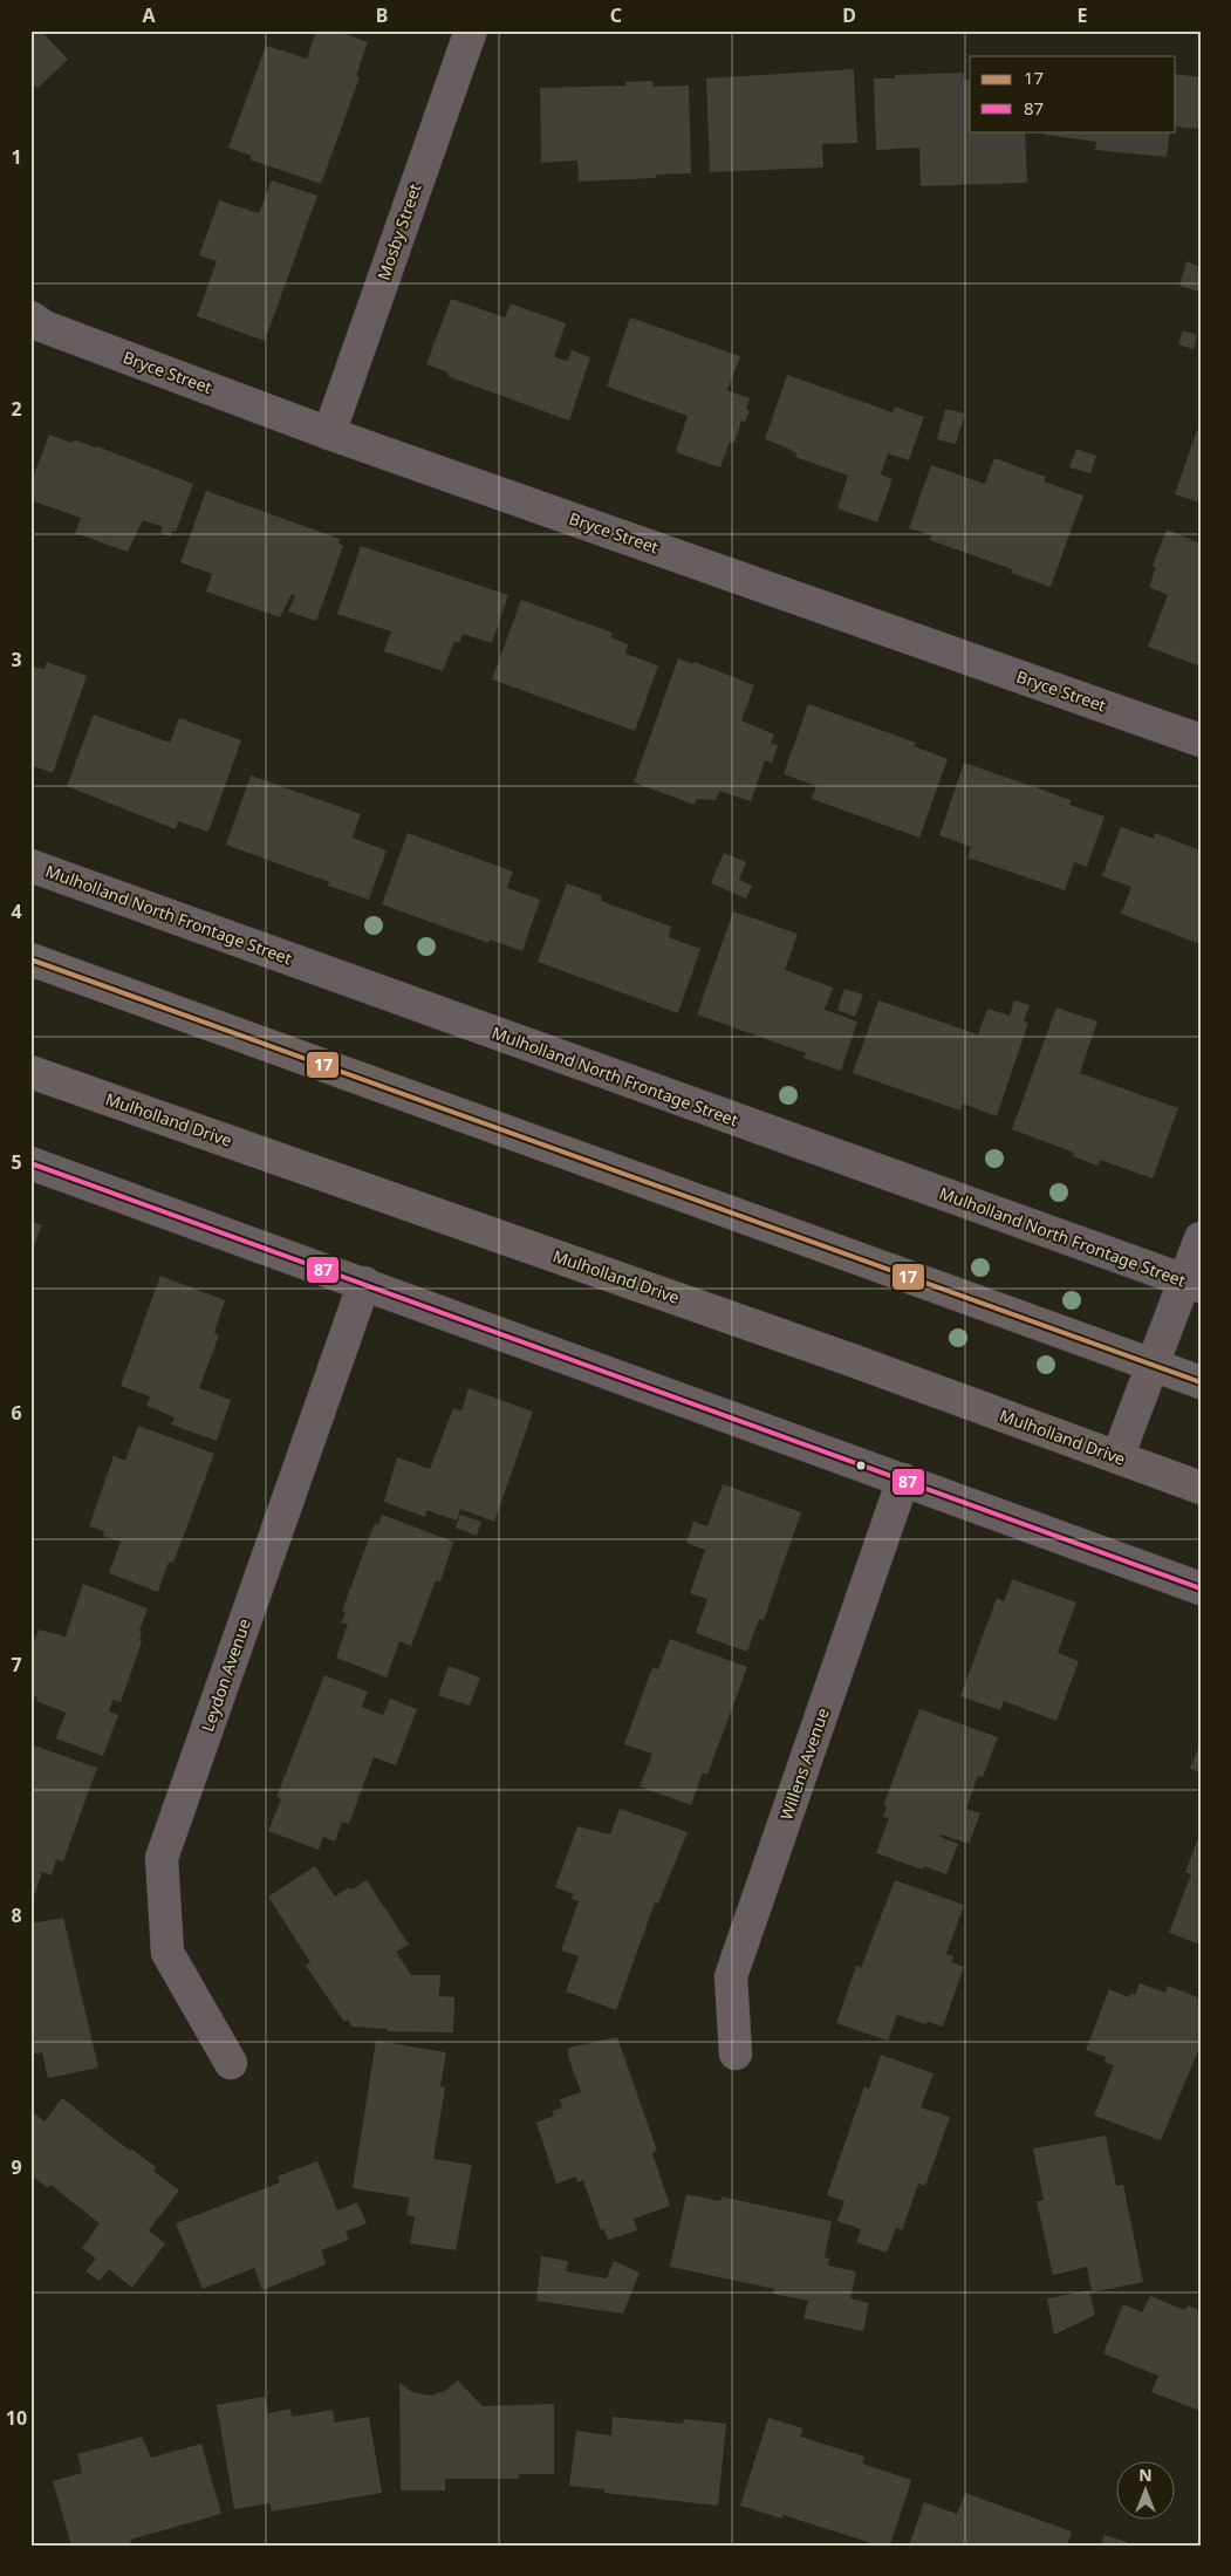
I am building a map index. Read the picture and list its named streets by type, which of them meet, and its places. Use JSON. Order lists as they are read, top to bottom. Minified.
{"streets":{"main road":["Mulholland Drive"],"street":["Mosby Street","Bryce Street","Mulholland North Frontage Street","Leydon Avenue","Willens Avenue"]},"crossings":[["Mosby Street","Bryce Street"]],"lines":["transit line 17","transit line 87"],"legend":["17","87"],"north":"top","grid":{"columns":["A","B","C","D","E"],"rows":["1","2","3","4","5","6","7","8","9","10"]}}
